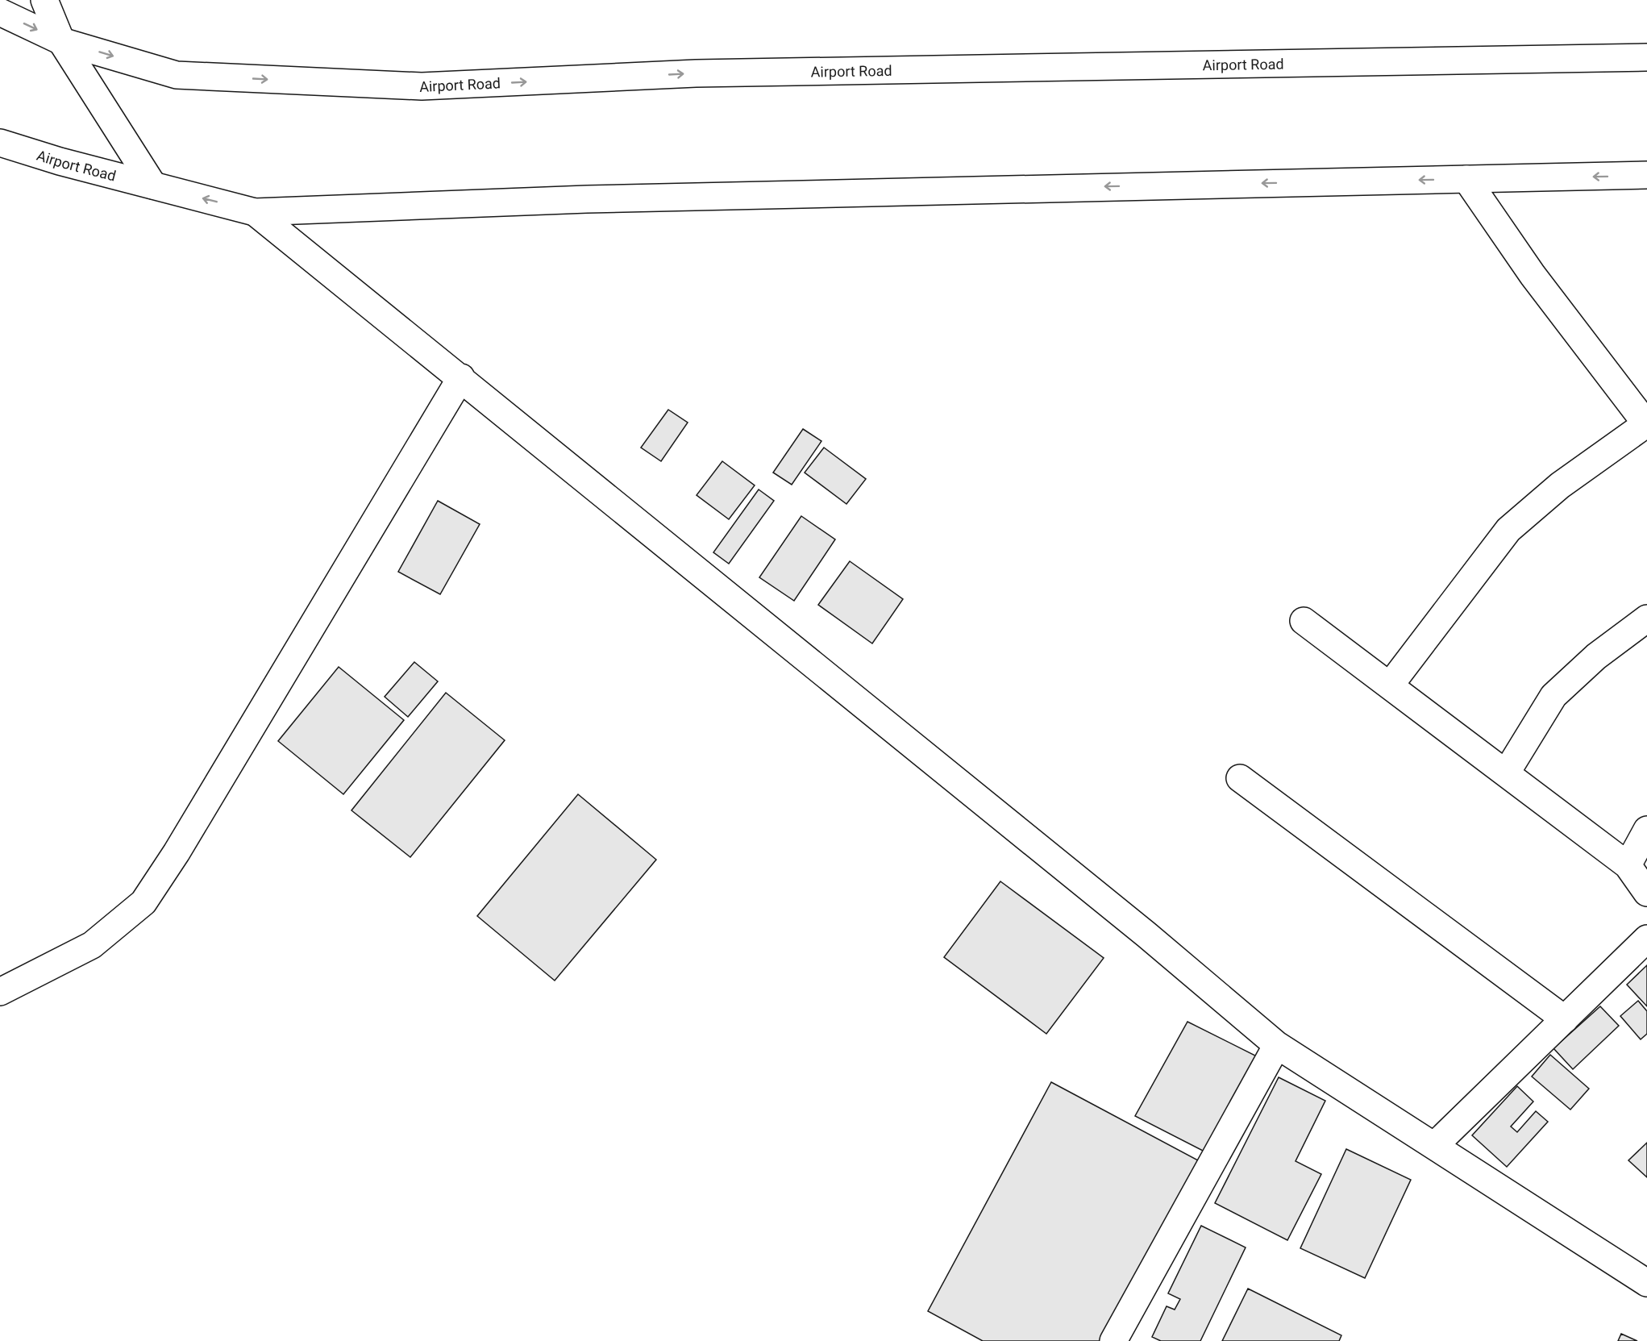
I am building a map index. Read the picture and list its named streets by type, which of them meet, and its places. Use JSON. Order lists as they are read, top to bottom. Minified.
{"streets":{"street":["Airport Road"]}}
